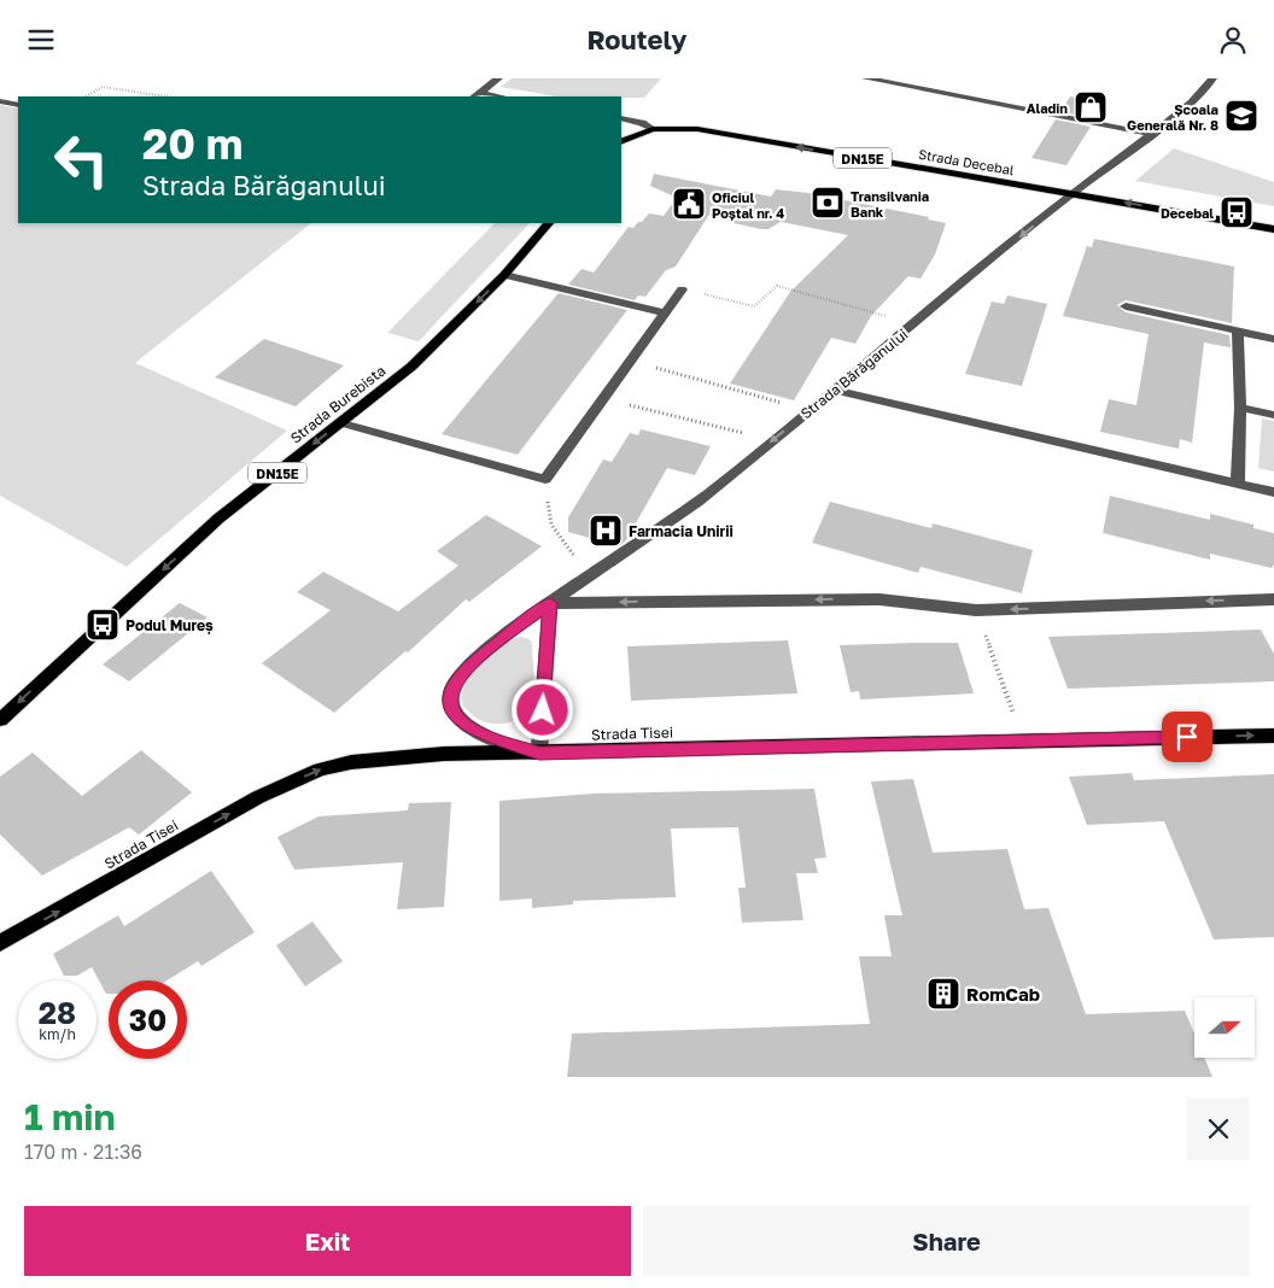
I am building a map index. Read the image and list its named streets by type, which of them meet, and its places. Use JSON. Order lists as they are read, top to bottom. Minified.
{"streets":{"main road":["DN15E","Strada Decebal","Strada Burebista","Strada Tisei"],"street":["Strada Bărăganului"]},"crossings":[["DN15E","Strada Decebal"],["Strada Decebal","Strada Bărăganului"],["Strada Bărăganului","Strada Tisei"]],"one_way":["Strada Decebal","Strada Bărăganului","Strada Burebista","Strada Tisei"],"places":{"shop":["Aladin"],"school or university":["Școala Generală Nr. 8"],"bank":["Transilvania Bank"],"public building":["Oficiul Poștal nr. 4"],"bus stop":["Decebal","Podul Mureș"],"hospital":["Farmacia Unirii"],"building":["RomCab"]},"north":"right","page":{"header":"Routely","turn":["20 m","Strada Bărăganului"],"speed":"28 km/h","limit":"30","heading":["1 min","170 m · 21:36"],"buttons":["Exit","Share"]}}
